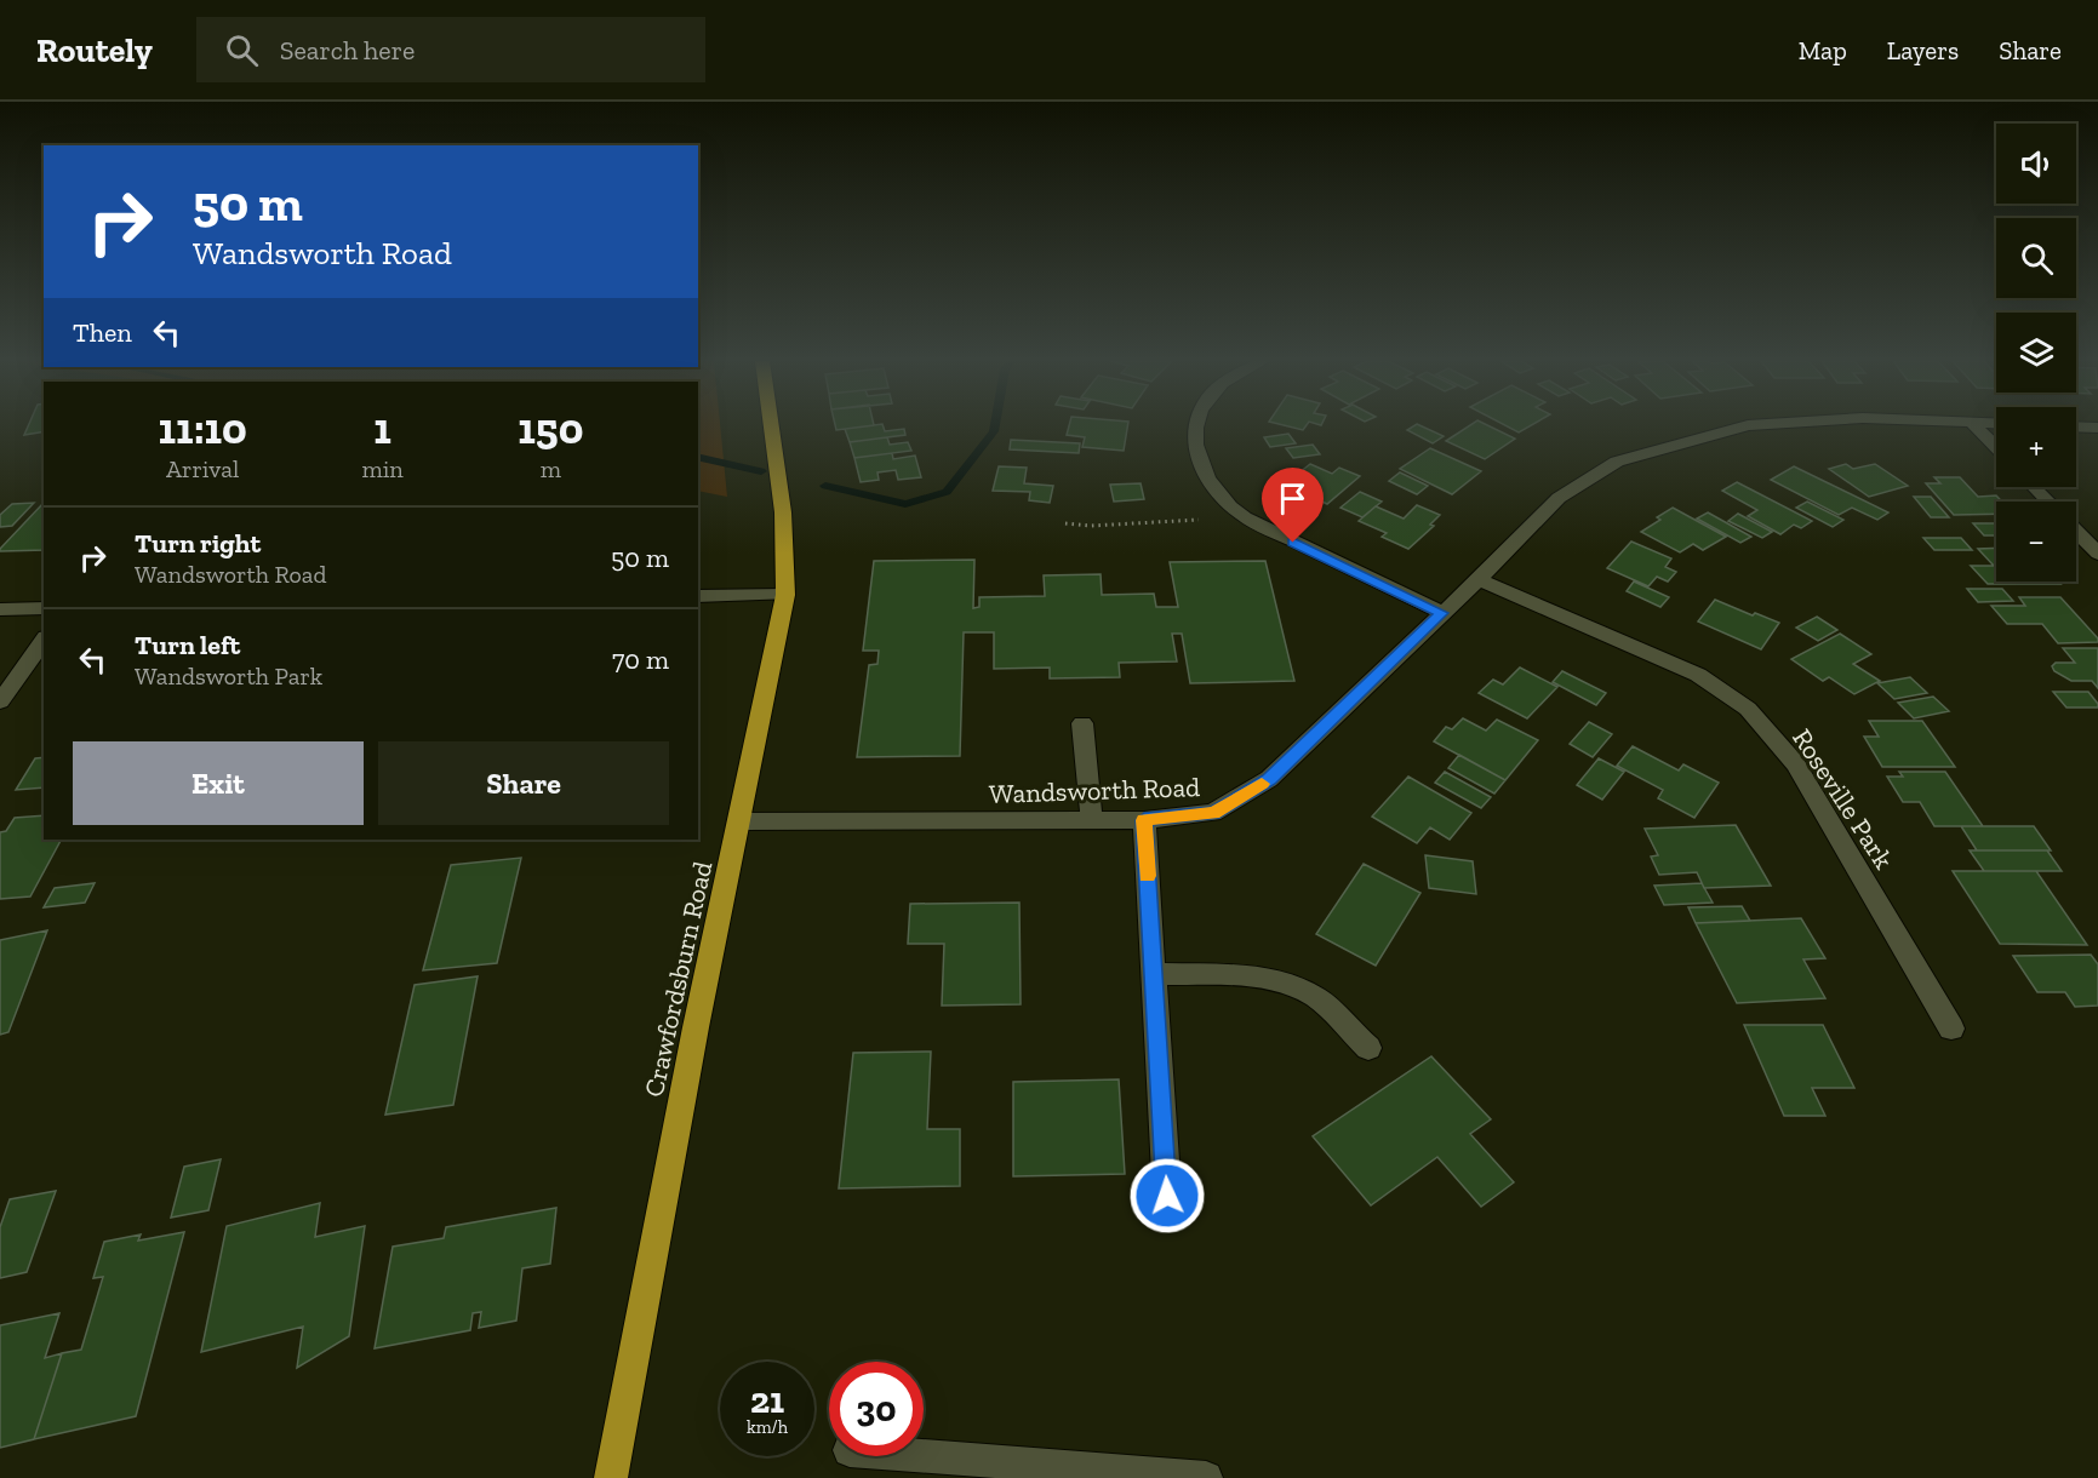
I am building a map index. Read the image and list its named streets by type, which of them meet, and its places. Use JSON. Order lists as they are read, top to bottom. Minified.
{"streets":{"main road":["Crawfordsburn Road"],"street":["Wandsworth Road","Roseville Park"]},"crossings":[["Wandsworth Road","Roseville Park"],["Wandsworth Road","Crawfordsburn Road"]],"page":{"header":"Routely","search":"Search here","nav":["Map","Layers","Share"],"map_buttons":["+","−"],"turn":["50 m","Wandsworth Road"],"then":"Then","eta":["11:10","Arrival","1","min","150","m"],"list":[{"name":"Turn right","note":"Wandsworth Road","value":"50 m"},{"name":"Turn left","note":"Wandsworth Park","value":"70 m"}],"buttons":["Exit","Share"],"speed":"21 km/h","limit":"30"}}
